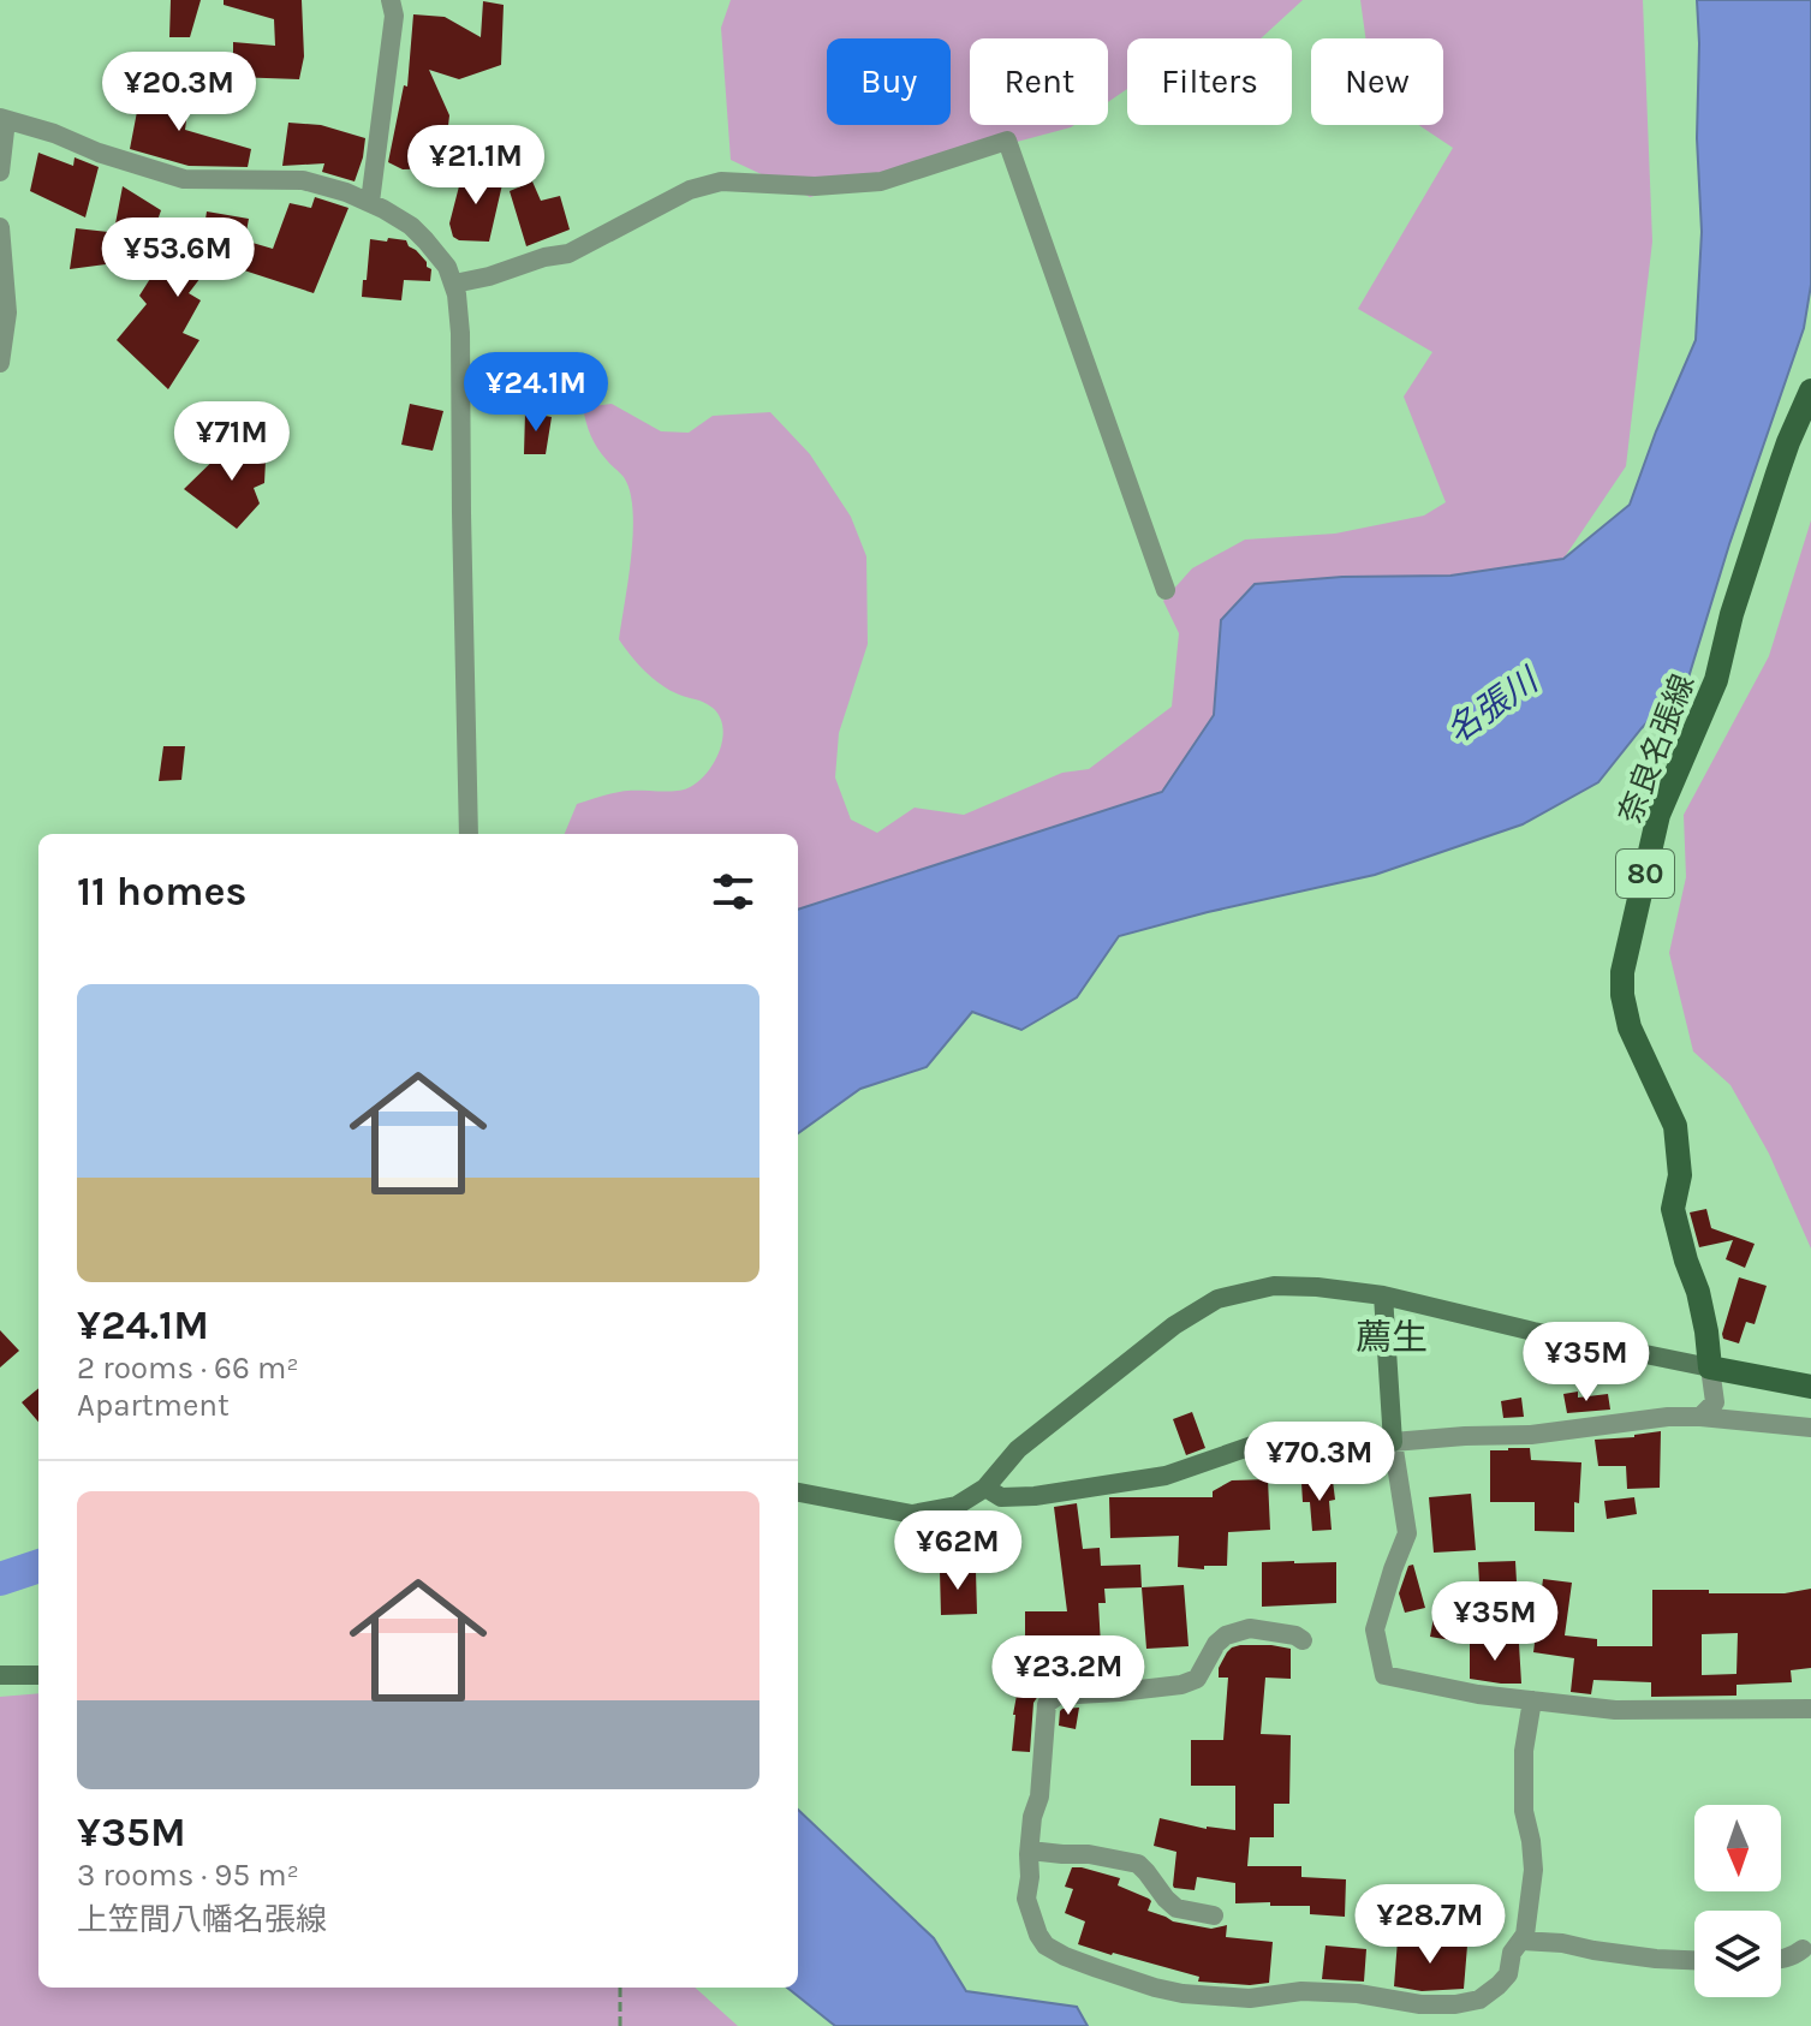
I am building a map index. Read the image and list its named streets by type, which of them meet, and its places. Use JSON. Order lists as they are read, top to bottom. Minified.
{"streets":{"main road":["奈良名張線","80"]},"districts":["薦生"],"water":["名張川"],"north":"bottom","page":{"chip":["Buy","Rent","Filters","New"],"price":["¥20.3M","¥21.1M","¥53.6M","¥24.1M","¥71M","¥35M","¥70.3M","¥62M","¥35M","¥23.2M","¥28.7M"],"heading":"11 homes","list":[{"name":"¥24.1M","note":"2 rooms · 66 m² · Apartment"},{"name":"¥35M","note":"3 rooms · 95 m² · 上笠間八幡名張線"}]}}
